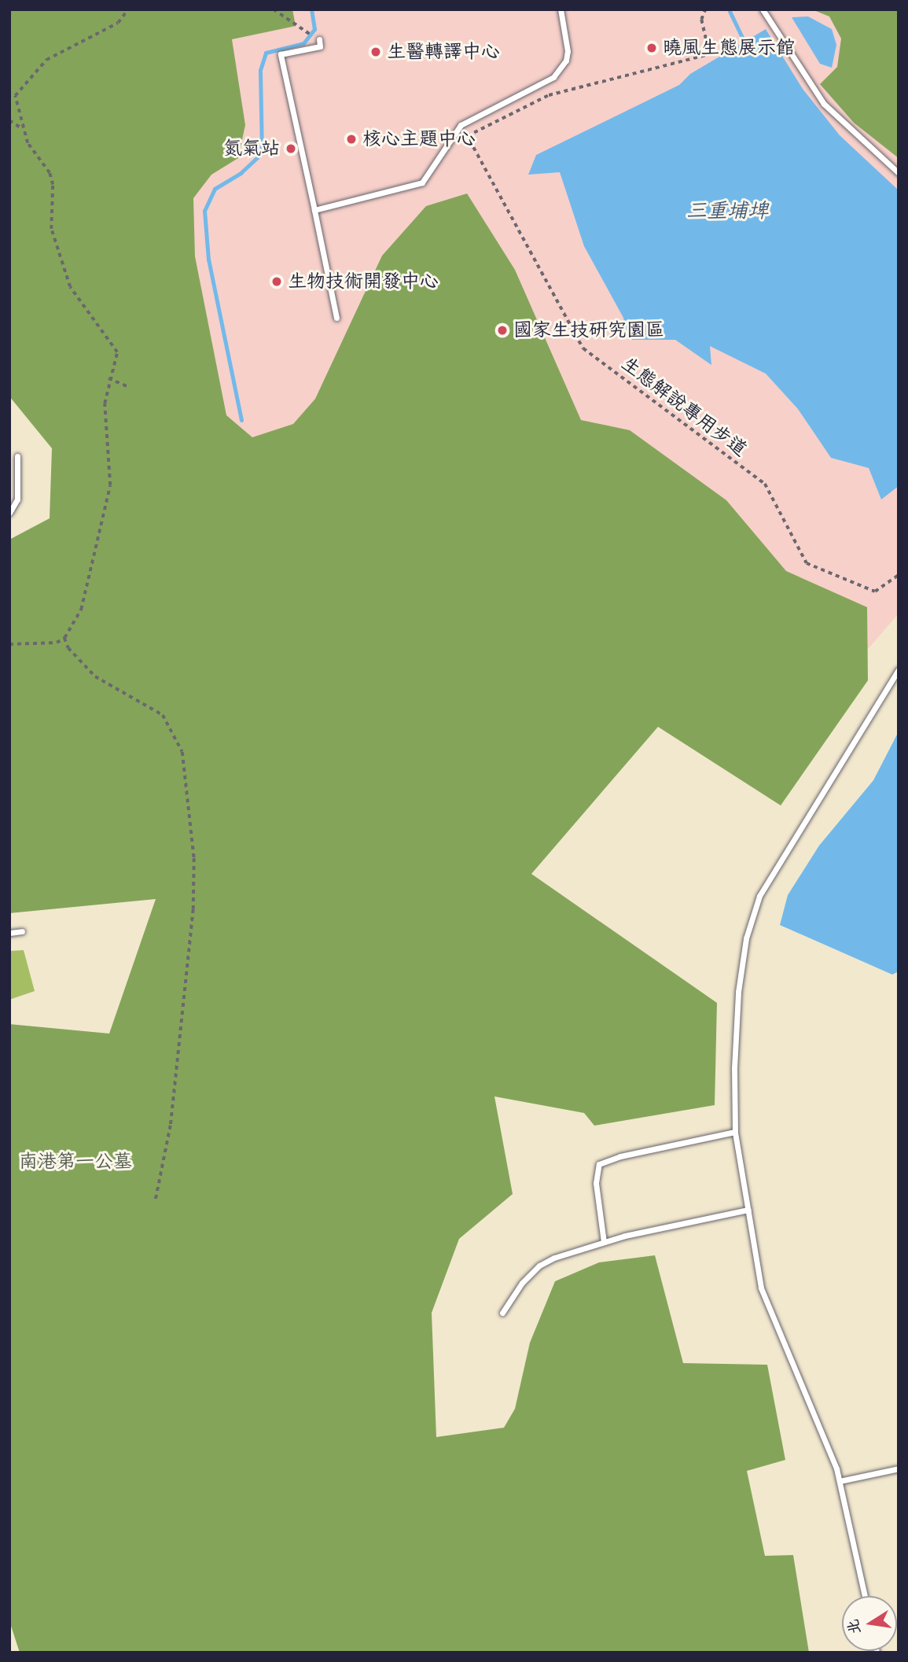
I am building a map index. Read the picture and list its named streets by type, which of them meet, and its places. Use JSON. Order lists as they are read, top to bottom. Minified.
{"streets":{"path":["生態解說專用步道"]},"water":["三重埔埤"],"parks":["南港第一公墓"],"places":["曉風生態展示館","生醫轉譯中心","核心主題中心","氮氣站","生物技術開發中心","國家生技研究園區"],"north":"left"}
